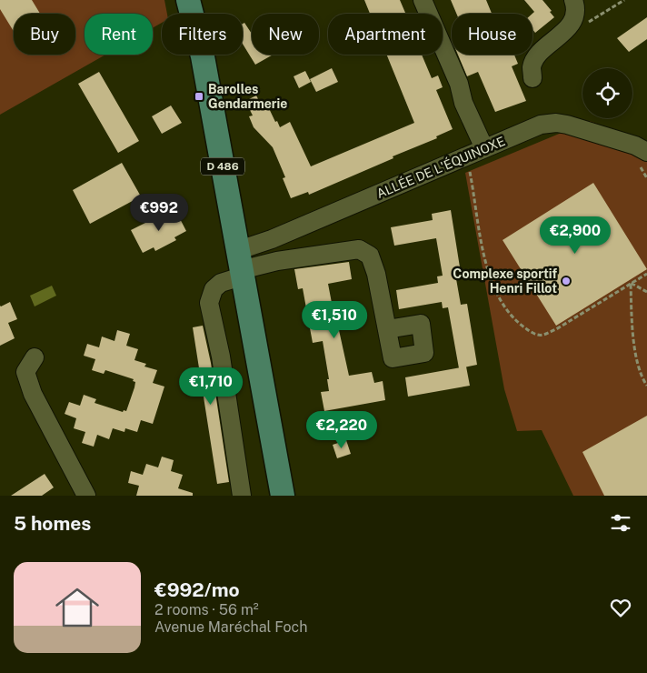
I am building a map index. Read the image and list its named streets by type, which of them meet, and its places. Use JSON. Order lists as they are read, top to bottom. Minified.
{"streets":{"main road":["D 486"],"street":["ALLÉE DE L'ÉQUINOXE"]},"crossings":[["D 486","ALLÉE DE L'ÉQUINOXE"]],"places":{"transit":["Barolles Gendarmerie"],"other":["Complexe sportif Henri Fillot"]},"page":{"chip":["Buy","Rent","Filters","New","Apartment","House"],"price":["€992","€2,900","€1,510","€1,710","€2,220"],"heading":"5 homes","list":[{"name":"€992/mo","note":"2 rooms · 56 m² · Avenue Maréchal Foch"}]}}
